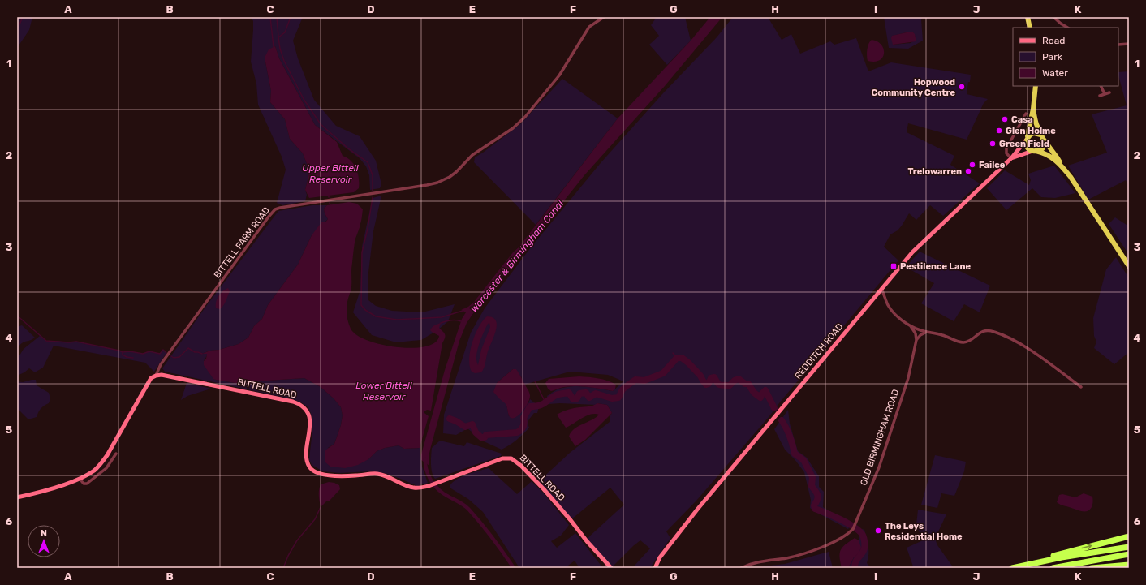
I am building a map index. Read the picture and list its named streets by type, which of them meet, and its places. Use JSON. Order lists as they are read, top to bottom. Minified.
{"streets":{"highway":["REDDITCH ROAD"],"main road":["BITTELL ROAD"],"street":["BITTELL FARM ROAD","OLD BIRMINGHAM ROAD"]},"crossings":[["BITTELL FARM ROAD","BITTELL ROAD"]],"water":["Upper Bittell Reservoir","Worcester & Birmingham Canal","Lower Bittell Reservoir"],"places":{"other":["Hopwood Community Centre","Casa","Glen Holme","Green Field","Failce","Trelowarren","The Leys Residential Home"],"transit":["Pestilence Lane"]},"legend":["Road","Park","Water"],"north":"top","grid":{"columns":["A","B","C","D","E","F","G","H","I","J","K"],"rows":["1","2","3","4","5","6"]}}
